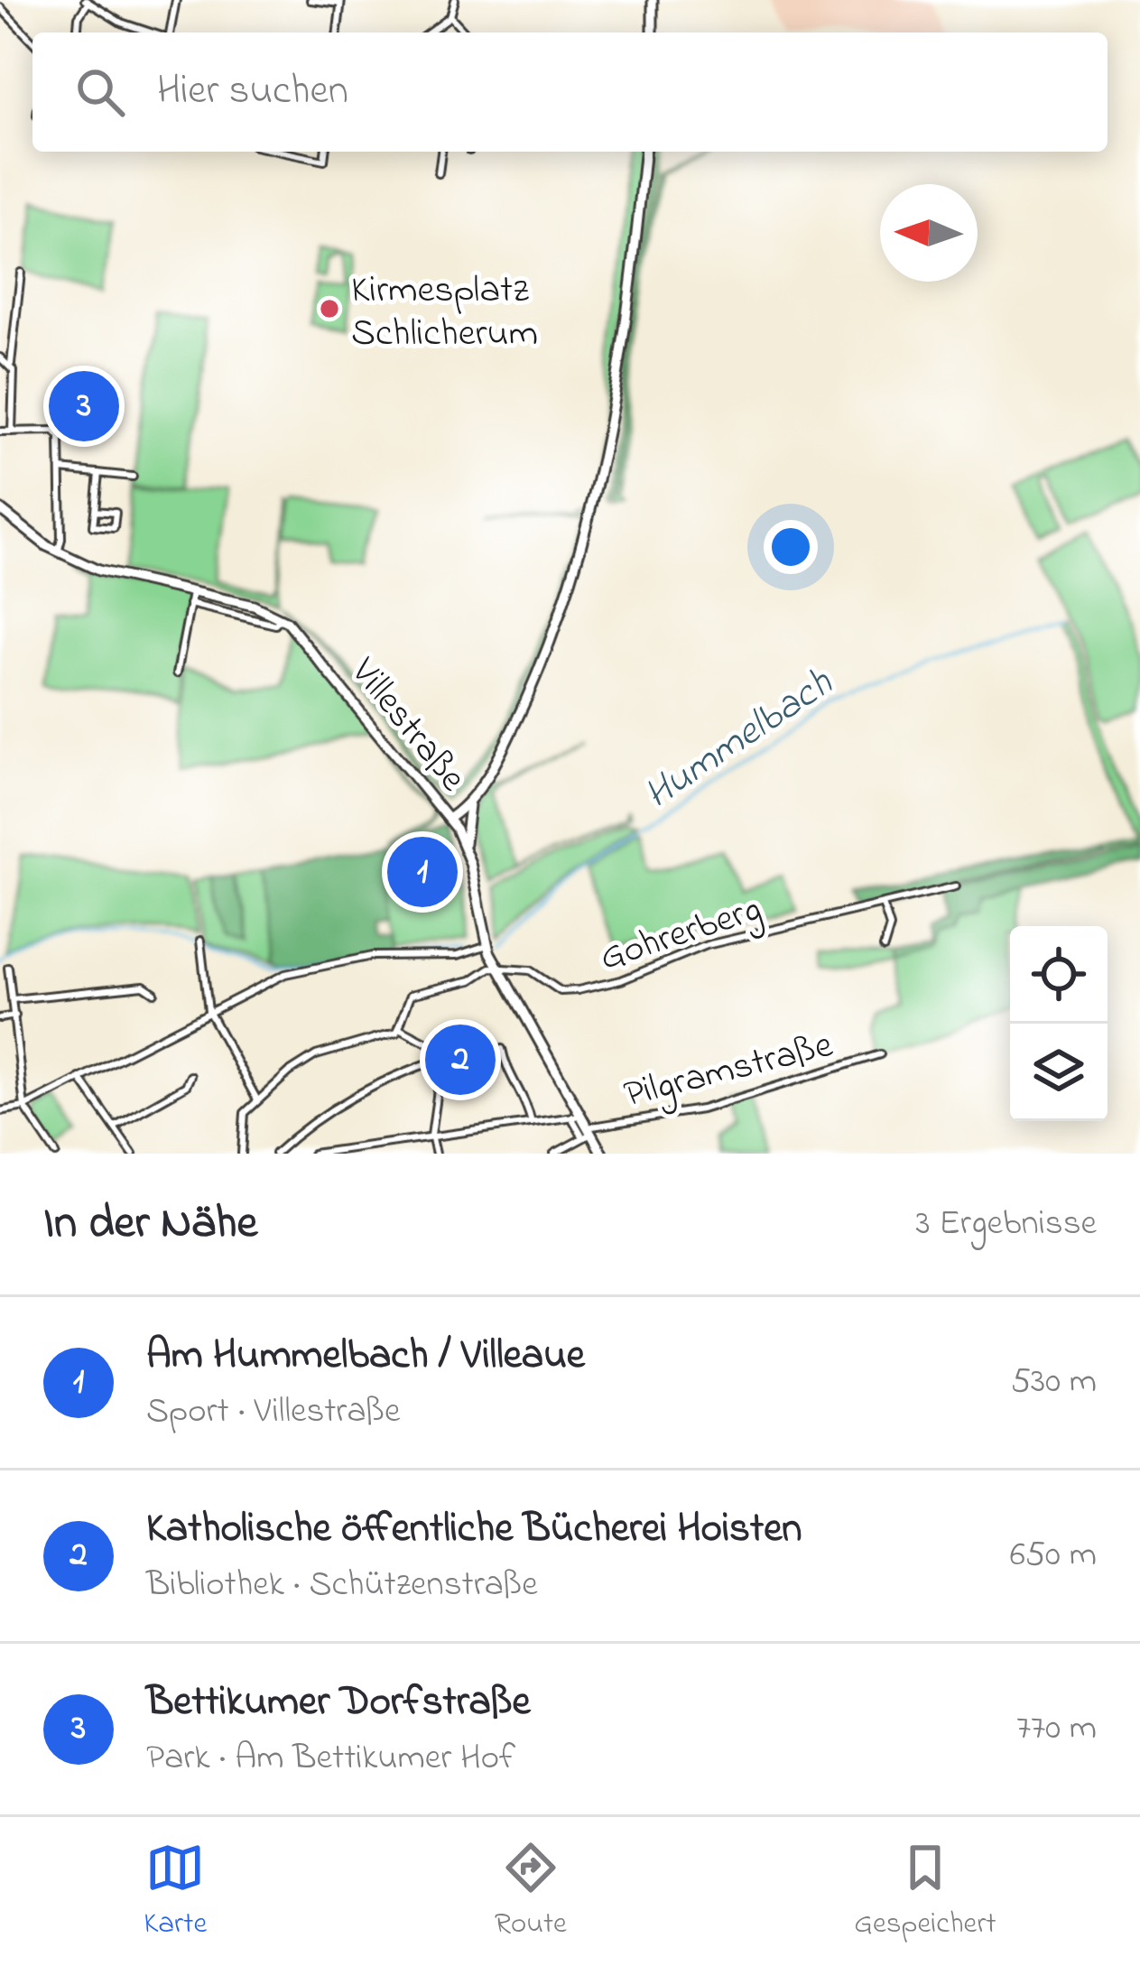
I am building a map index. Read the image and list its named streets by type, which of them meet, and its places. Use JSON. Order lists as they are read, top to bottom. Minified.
{"streets":{"main road":["Villestraße"],"street":["Gohrerberg","Pilgramstraße"]},"crossings":[["Villestraße","Gohrerberg"],["Villestraße","Pilgramstraße"]],"water":["Hummelbach"],"places":["Kirmesplatz Schlicherum"],"north":"left","page":{"search":"Hier suchen","pins":["3","1","2"],"heading":["In der Nähe","3 Ergebnisse"],"list":[{"mark":"1","name":"Am Hummelbach / Villeaue","note":"Sport · Villestraße","value":"530 m"},{"mark":"2","name":"Katholische öffentliche Bücherei Hoisten","note":"Bibliothek · Schützenstraße","value":"650 m"},{"mark":"3","name":"Bettikumer Dorfstraße","note":"Park · Am Bettikumer Hof","value":"770 m"}],"nav":["Karte","Route","Gespeichert"]}}
